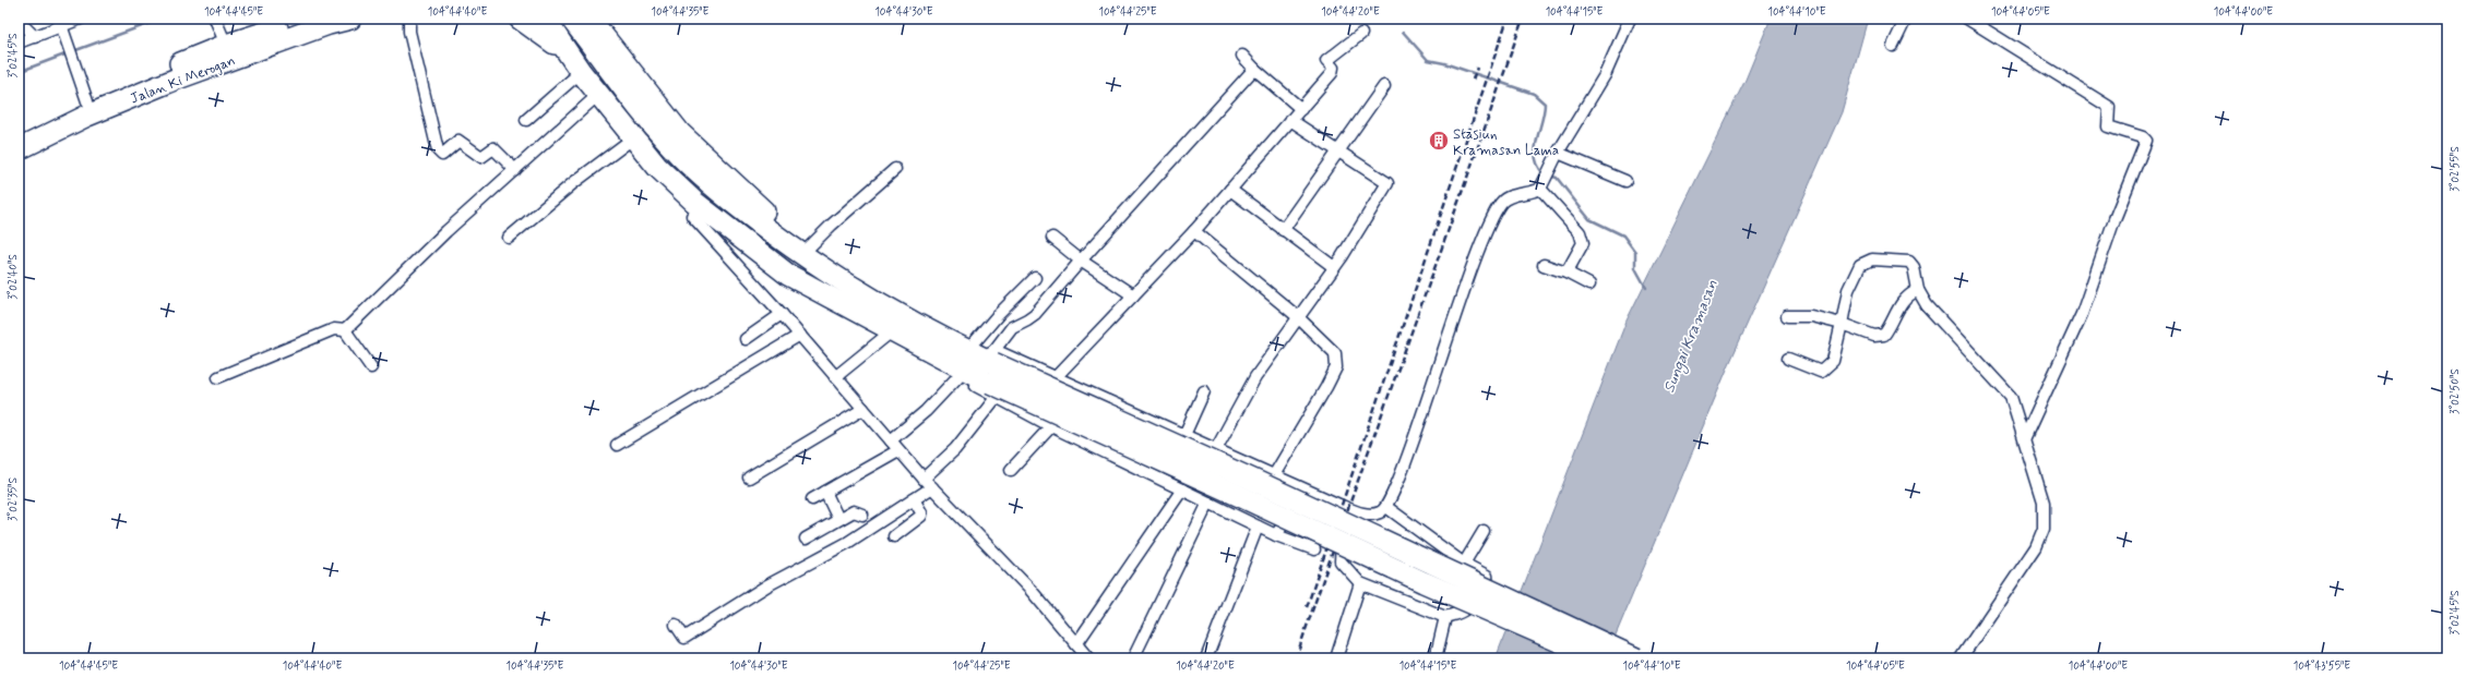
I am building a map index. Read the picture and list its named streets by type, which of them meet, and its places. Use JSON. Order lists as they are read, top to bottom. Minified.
{"streets":{"highway":["Jalan Ki Merogan"]},"water":["Sungai Kramasan"],"places":{"building":["Stasiun Kramasan Lama"]},"coordinates":["104°44'45\"E","104°44'40\"E","104°44'35\"E","104°44'30\"E","104°44'25\"E","104°44'20\"E","104°44'15\"E","104°44'10\"E","104°44'05\"E","104°44'00\"E","3°02'45\"S","3°02'55\"S","3°02'40\"S","3°02'50\"S","3°02'35\"S","104°43'55\"E"]}
